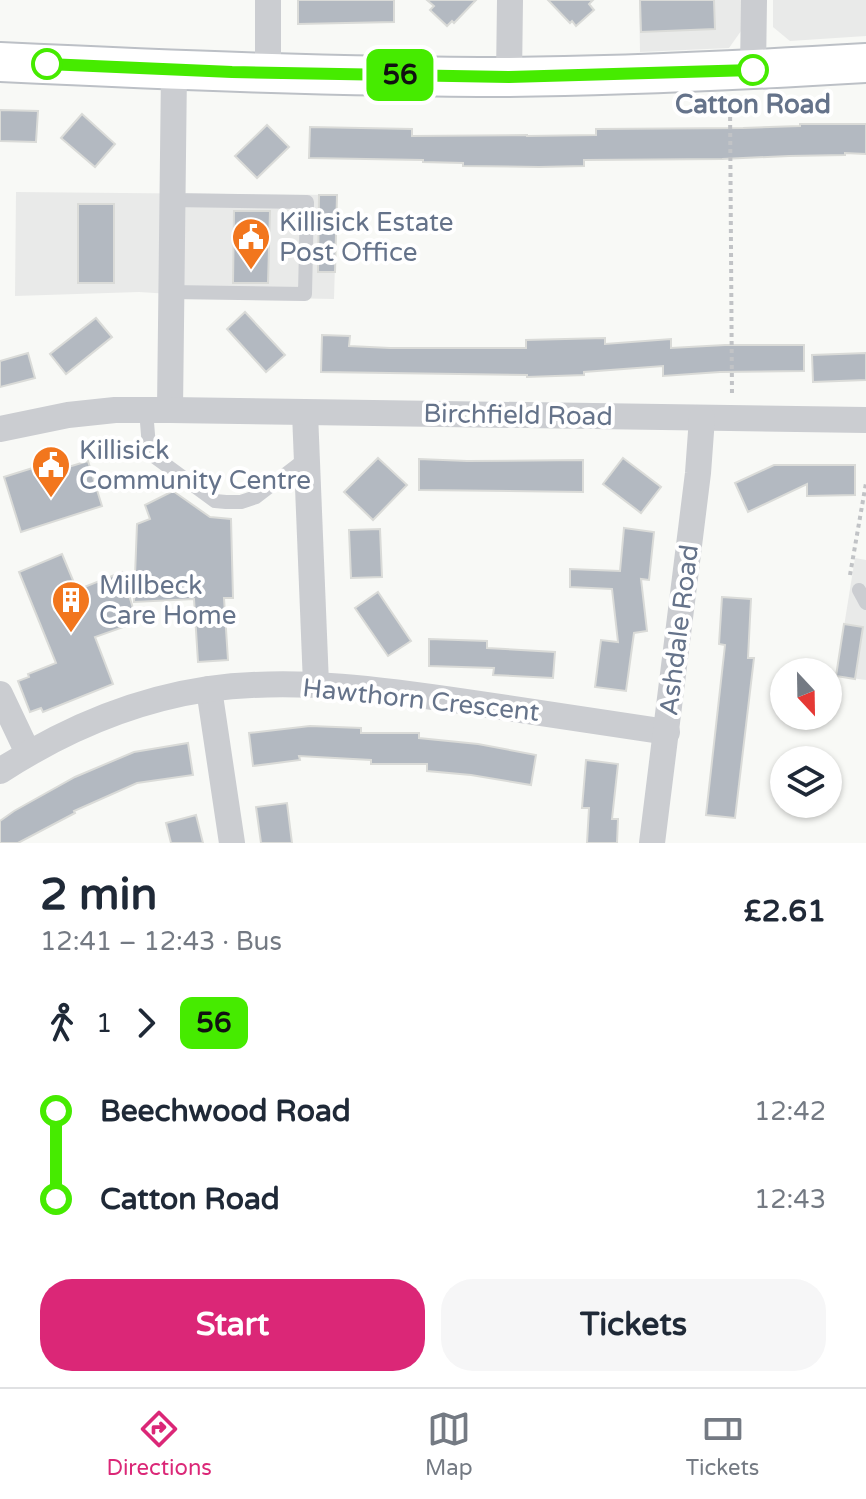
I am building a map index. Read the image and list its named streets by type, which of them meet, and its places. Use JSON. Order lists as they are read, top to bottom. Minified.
{"streets":{"street":["Birchfield Road","Ashdale Road","Hawthorn Crescent"]},"crossings":[["Birchfield Road","Ashdale Road"],["Ashdale Road","Hawthorn Crescent"]],"places":{"other":["Catton Road"],"public building":["Killisick Estate Post Office","Killisick Community Centre"],"building":["Millbeck Care Home"]},"lines":["bus line 56"],"north":"bottom","page":{"on_map":"56","heading":["2 min","12:41 – 12:43 · Bus","£2.61"],"legs":["1","56"],"list":[{"name":"Beechwood Road","value":"12:42"},{"name":"Catton Road","value":"12:43"}],"buttons":["Start","Tickets"],"tabs":["Directions","Map","Tickets"]}}
